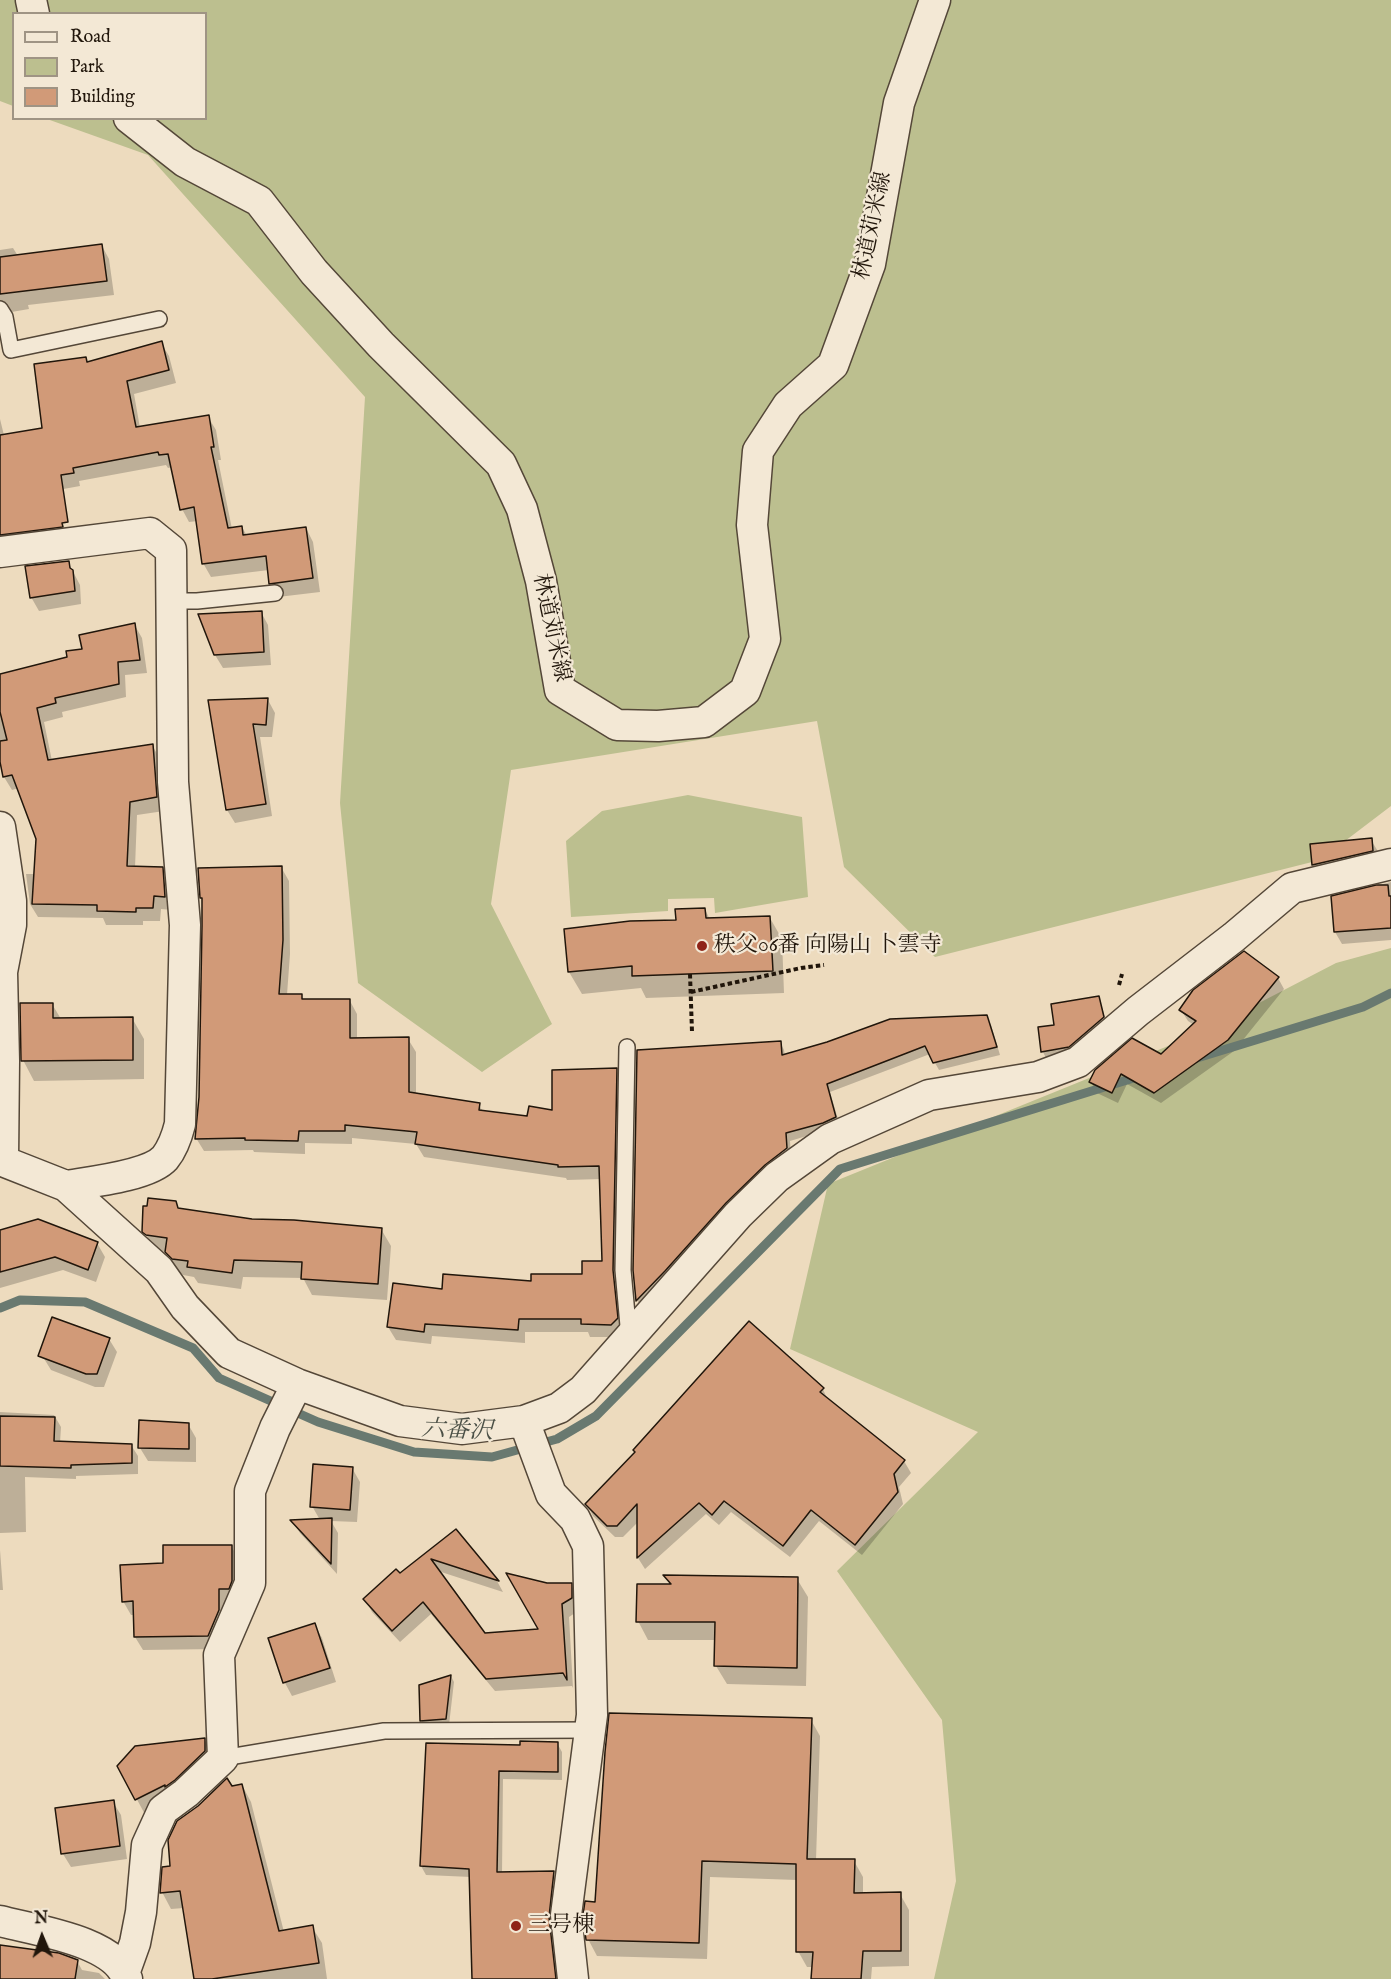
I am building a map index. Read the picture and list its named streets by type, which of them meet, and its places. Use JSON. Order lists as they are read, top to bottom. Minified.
{"streets":{"street":["林道苅米線"]},"water":["六番沢"],"places":["秩父06番 向陽山 卜雲寺","三号棟"],"legend":["Road","Park","Building"],"north":"top"}
